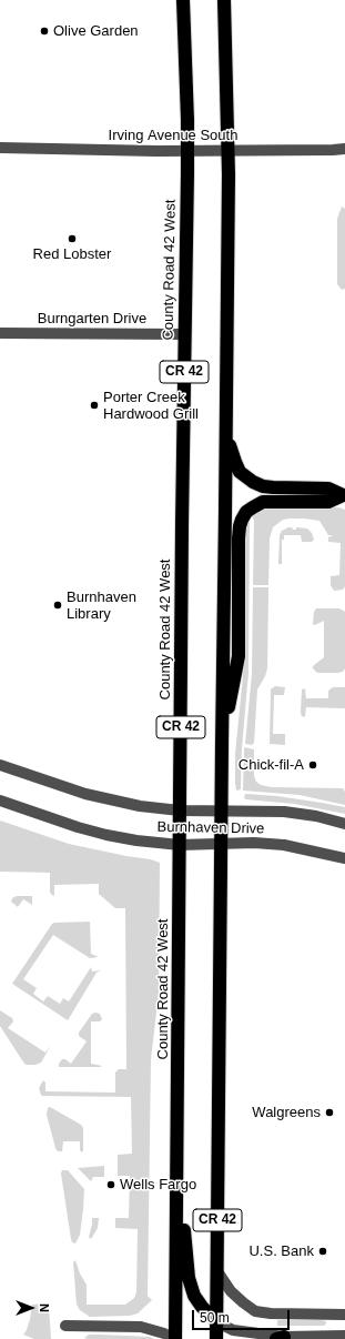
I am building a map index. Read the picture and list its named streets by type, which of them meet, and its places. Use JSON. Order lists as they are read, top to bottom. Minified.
{"streets":{"highway":["County Road 42 West","CR 42"],"street":["Irving Avenue South","Burngarten Drive","Burnhaven Drive"]},"crossings":[["Irving Avenue South","County Road 42 West"],["Irving Avenue South","CR 42"],["County Road 42 West","Burngarten Drive"],["County Road 42 West","Burnhaven Drive"],["CR 42","Burnhaven Drive"]],"places":["Olive Garden","Red Lobster","Porter Creek Hardwood Grill","Burnhaven Library","Chick-fil-A","Walgreens","Wells Fargo","U.S. Bank"],"scale_bar":"50 m","north":"right"}
